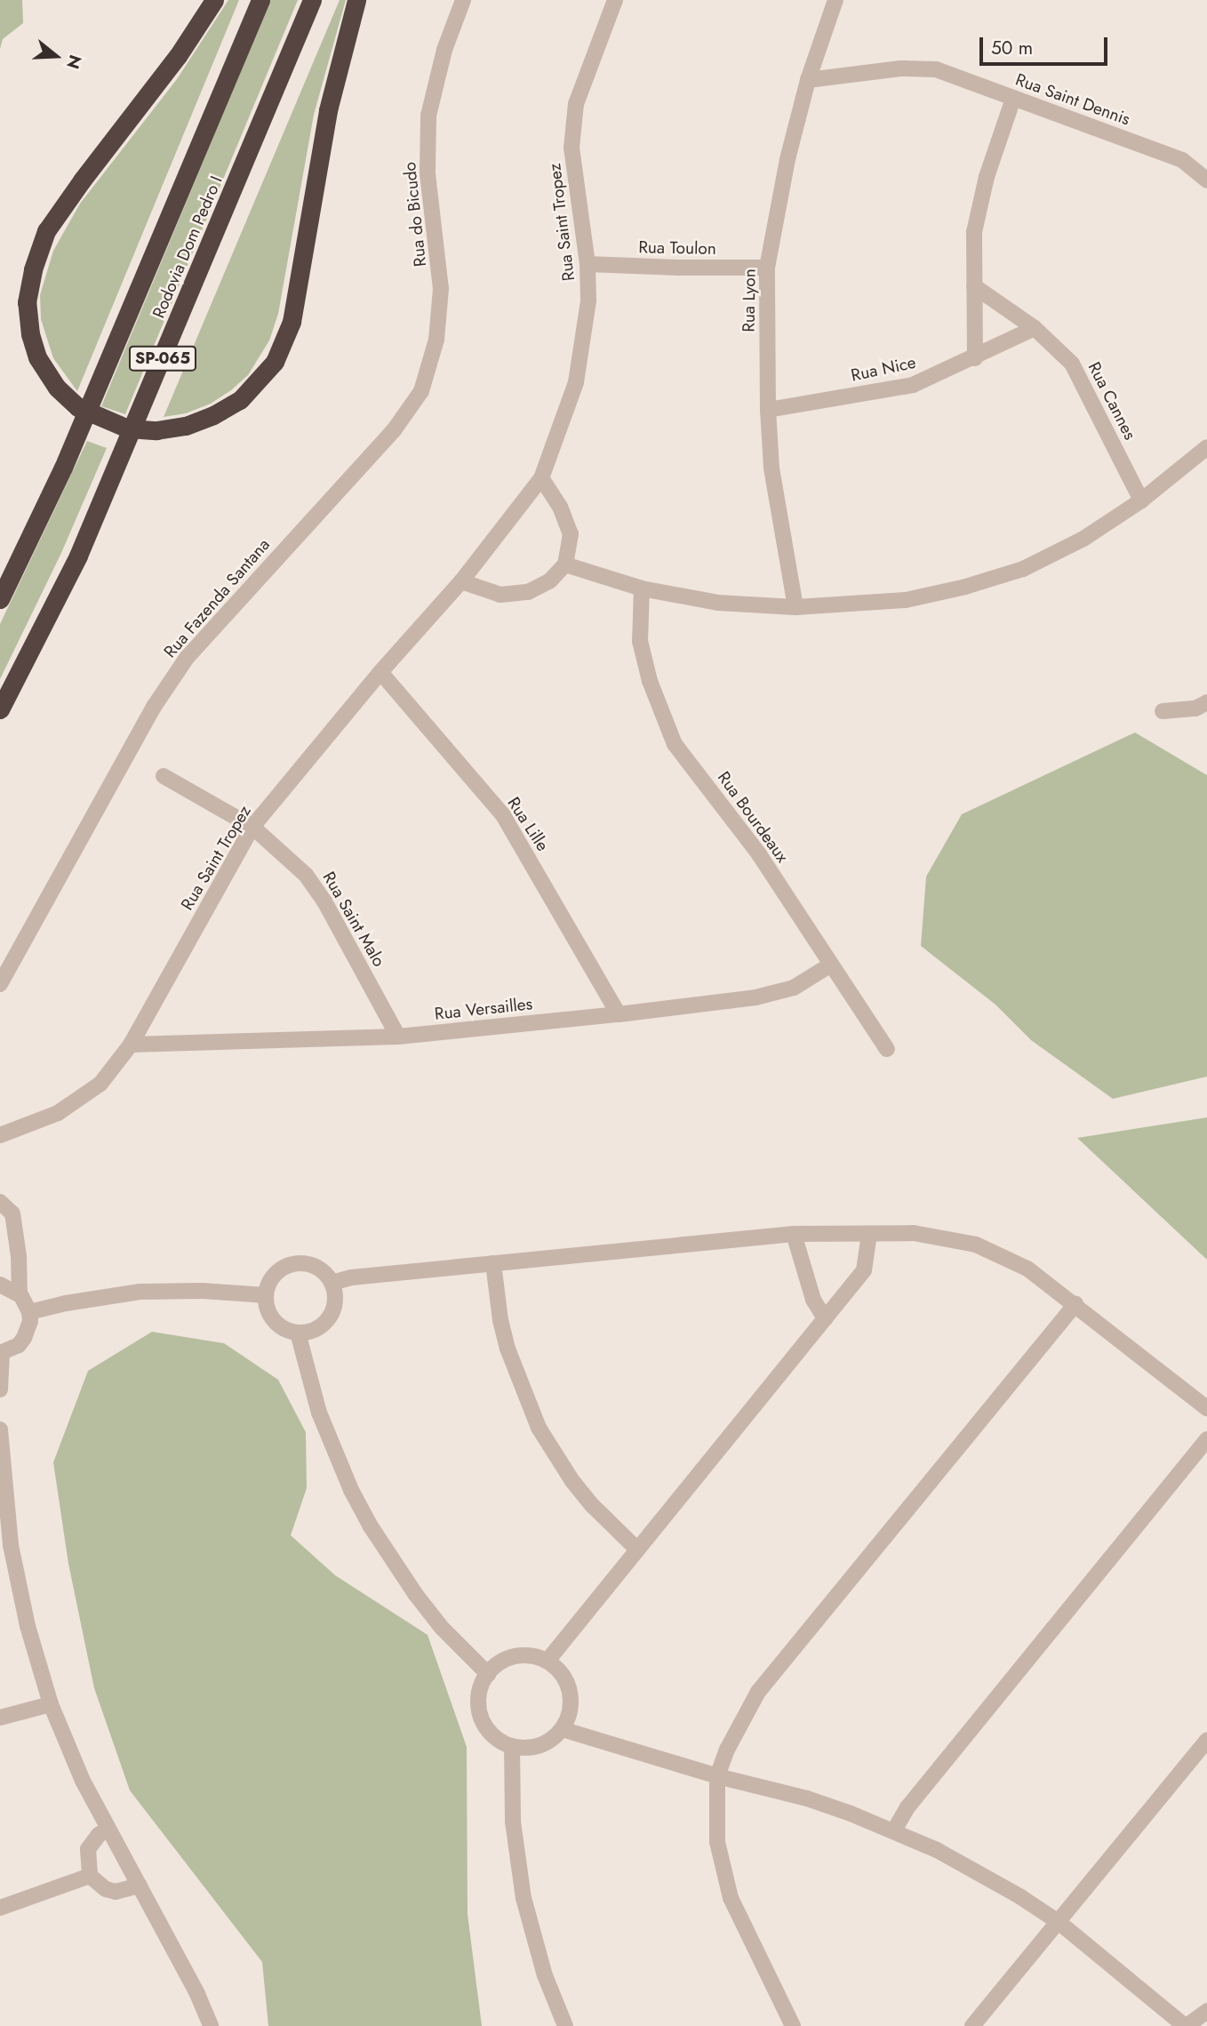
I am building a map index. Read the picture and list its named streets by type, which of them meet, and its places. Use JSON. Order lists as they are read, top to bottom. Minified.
{"streets":{"highway":["Rodovia Dom Pedro I","SP-065"],"street":["Rua Saint Dennis","Rua do Bicudo","Rua Saint Tropez","Rua Toulon","Rua Lyon","Rua Nice","Rua Cannes","Rua Fazenda Santana","Rua Bourdeaux","Rua Lille","Rua Saint Malo","Rua Versailles"]},"crossings":[["Rua Saint Dennis","Rua Lyon"],["Rua do Bicudo","Rua Fazenda Santana"],["Rua Saint Tropez","Rua Toulon"],["Rua Saint Tropez","Rua Lille"],["Rua Saint Tropez","Rua Saint Malo"],["Rua Saint Tropez","Rua Versailles"],["Rua Toulon","Rua Lyon"],["Rua Lyon","Rua Nice"],["Rua Nice","Rua Cannes"],["Rua Bourdeaux","Rua Versailles"],["Rua Lille","Rua Versailles"],["Rua Saint Malo","Rua Versailles"]],"scale_bar":"50 m","north":"right"}
